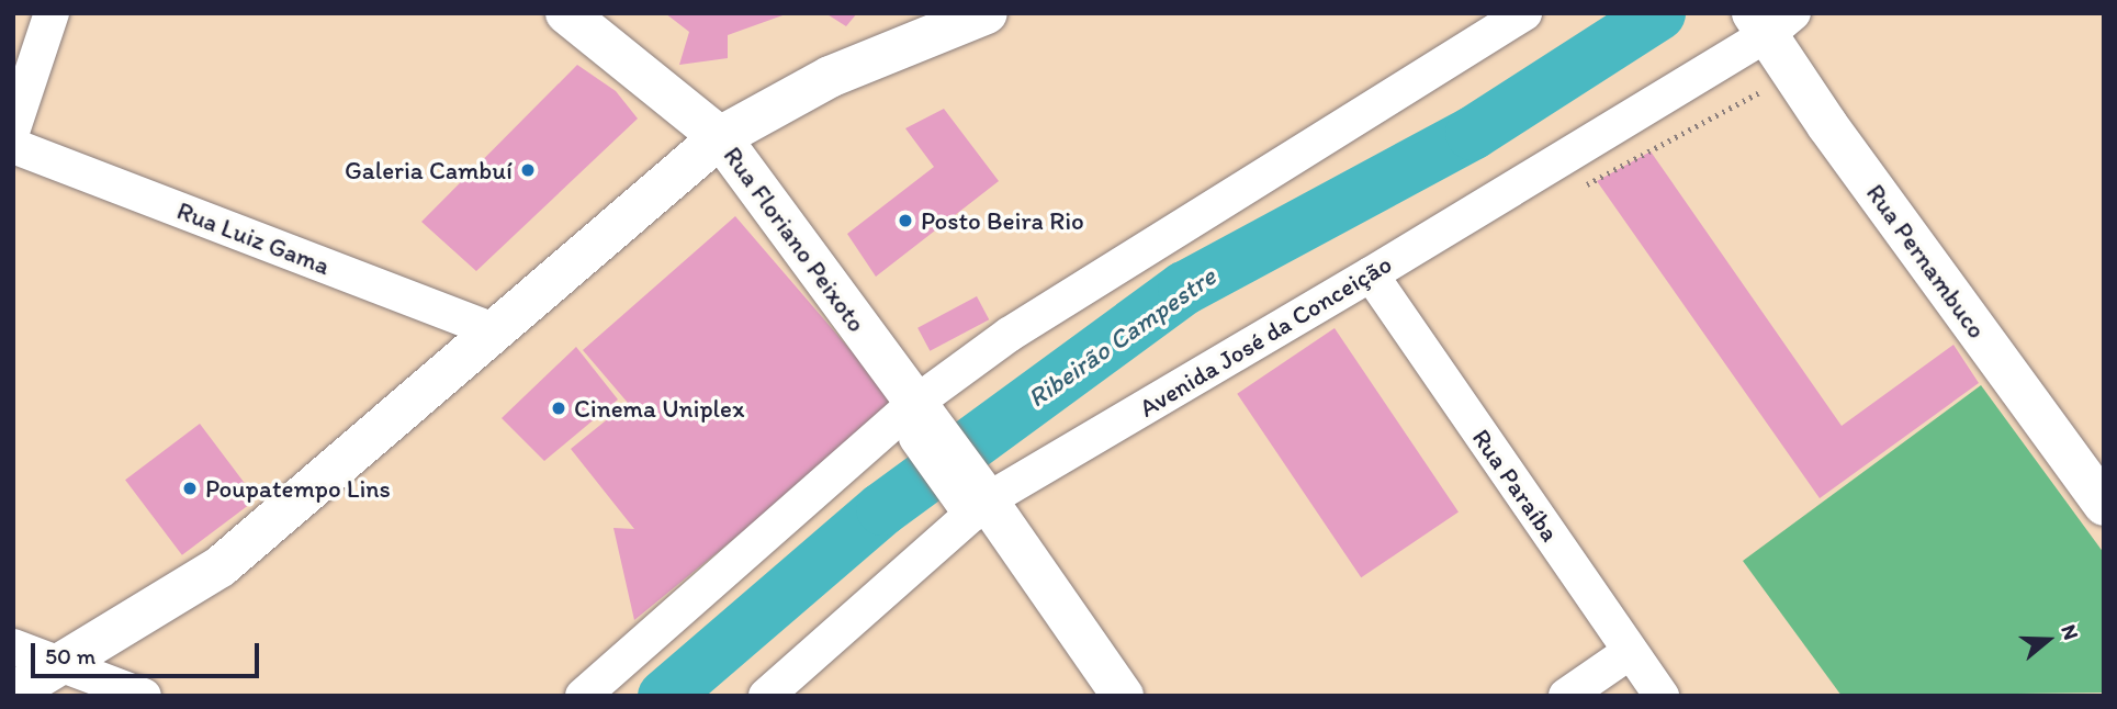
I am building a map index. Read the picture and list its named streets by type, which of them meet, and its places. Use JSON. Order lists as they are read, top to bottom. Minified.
{"streets":{"main road":["Rua Floriano Peixoto","Rua Pernambuco"],"street":["Rua Luiz Gama","Avenida José da Conceição","Rua Paraíba"]},"crossings":[["Rua Floriano Peixoto","Avenida José da Conceição"],["Rua Pernambuco","Avenida José da Conceição"],["Avenida José da Conceição","Rua Paraíba"]],"water":["Ribeirão Campestre"],"places":["Galeria Cambuí","Posto Beira Rio","Cinema Uniplex","Poupatempo Lins"],"scale_bar":"50 m","north":"right"}
